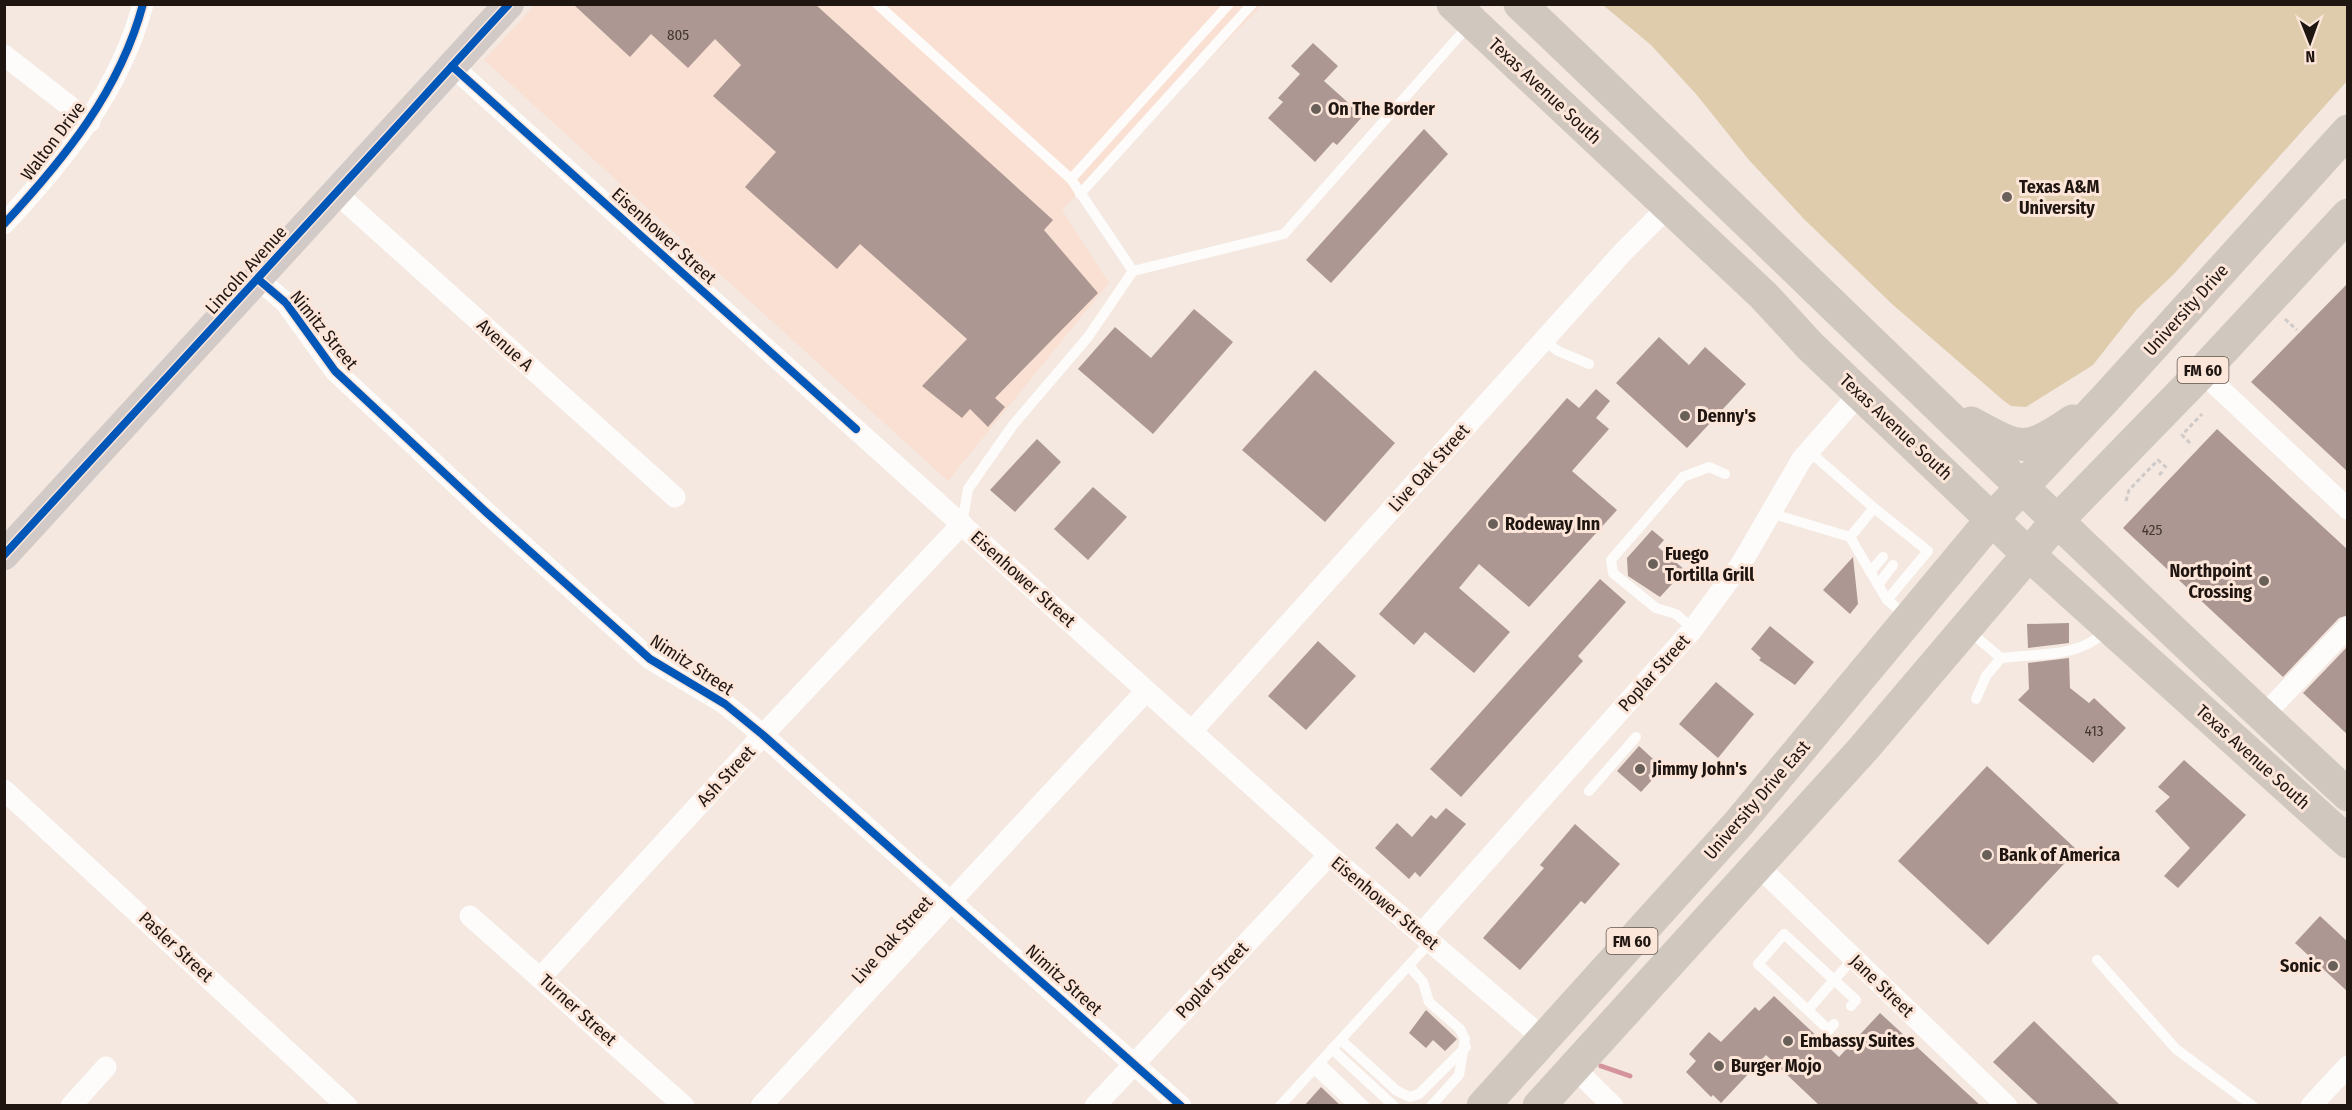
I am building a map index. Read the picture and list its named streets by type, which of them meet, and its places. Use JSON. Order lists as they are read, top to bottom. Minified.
{"streets":{"main road":["Texas Avenue South","University Drive","FM 60","University Drive East"],"street":["Walton Drive","Eisenhower Street","Lincoln Avenue","Nimitz Street","Avenue A","Live Oak Street","Poplar Street","Ash Street","Pasler Street","Jane Street","Turner Street"]},"crossings":[["Texas Avenue South","University Drive"],["Texas Avenue South","FM 60"],["Texas Avenue South","Live Oak Street"],["Texas Avenue South","Poplar Street"],["Texas Avenue South","University Drive East"],["Eisenhower Street","Lincoln Avenue"],["Eisenhower Street","Live Oak Street"],["Eisenhower Street","Poplar Street"],["Eisenhower Street","Ash Street"],["Eisenhower Street","University Drive East"],["Lincoln Avenue","Nimitz Street"],["Lincoln Avenue","Avenue A"],["University Drive","University Drive East"],["Nimitz Street","Live Oak Street"],["Nimitz Street","Poplar Street"],["Nimitz Street","Ash Street"],["FM 60","Jane Street"],["Ash Street","Turner Street"]],"places":["On The Border","Texas A&M University","Denny's","Rodeway Inn","Fuego Tortilla Grill","Northpoint Crossing","Jimmy John's","Bank of America","Sonic","Embassy Suites","Burger Mojo"],"house_numbers":["805","425","413"],"north":"bottom"}
